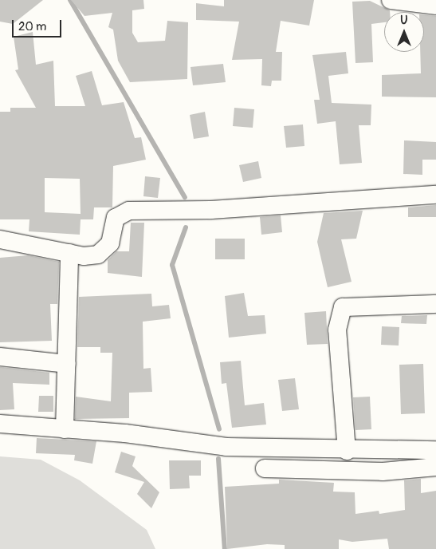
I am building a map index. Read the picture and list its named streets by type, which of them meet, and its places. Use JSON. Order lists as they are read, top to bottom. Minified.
{"scale_bar":"20 m","north":"top"}
